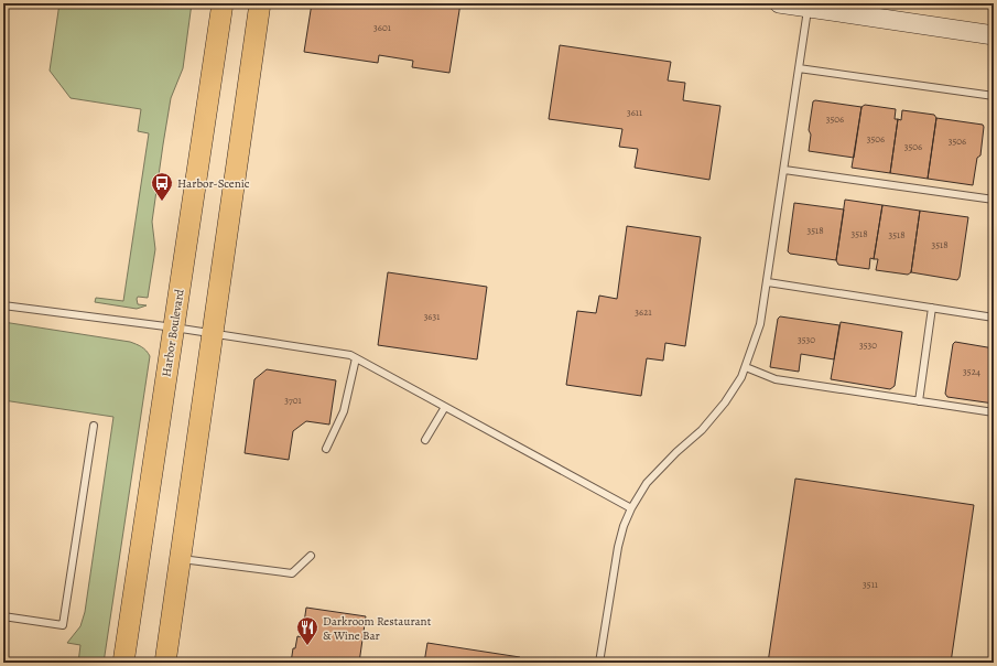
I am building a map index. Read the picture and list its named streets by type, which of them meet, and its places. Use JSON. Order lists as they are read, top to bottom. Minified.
{"streets":{"main road":["Harbor Boulevard"]},"places":{"bus stop":["Harbor-Scenic"],"restaurant":["Darkroom Restaurant & Wine Bar"]},"house_numbers":["3601","3611","3506","3506","3506","3506","3518","3518","3518","3518","3621","3631","3530","3530","3524","3701","3511"]}
